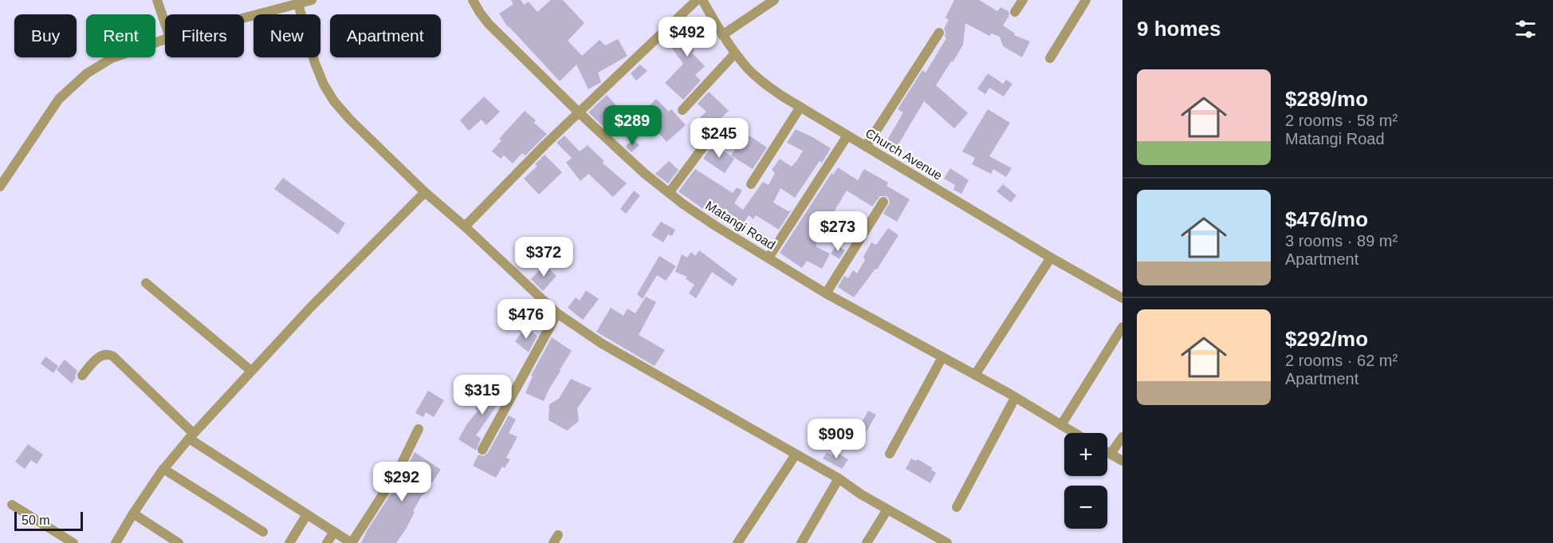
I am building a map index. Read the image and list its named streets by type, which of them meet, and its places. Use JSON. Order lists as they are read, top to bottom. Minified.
{"streets":{"street":["Church Avenue","Matangi Road"]},"scale_bar":"50 m","page":{"heading":"9 homes","chip":["Buy","Rent","Filters","New","Apartment"],"price":["$492","$289","$245","$273","$372","$476","$315","$909","$292"],"list":[{"name":"$289/mo","note":"2 rooms · 58 m² · Matangi Road"},{"name":"$476/mo","note":"3 rooms · 89 m² · Apartment"},{"name":"$292/mo","note":"2 rooms · 62 m² · Apartment"}],"map_buttons":["+","−"],"scale":"50 m"}}
